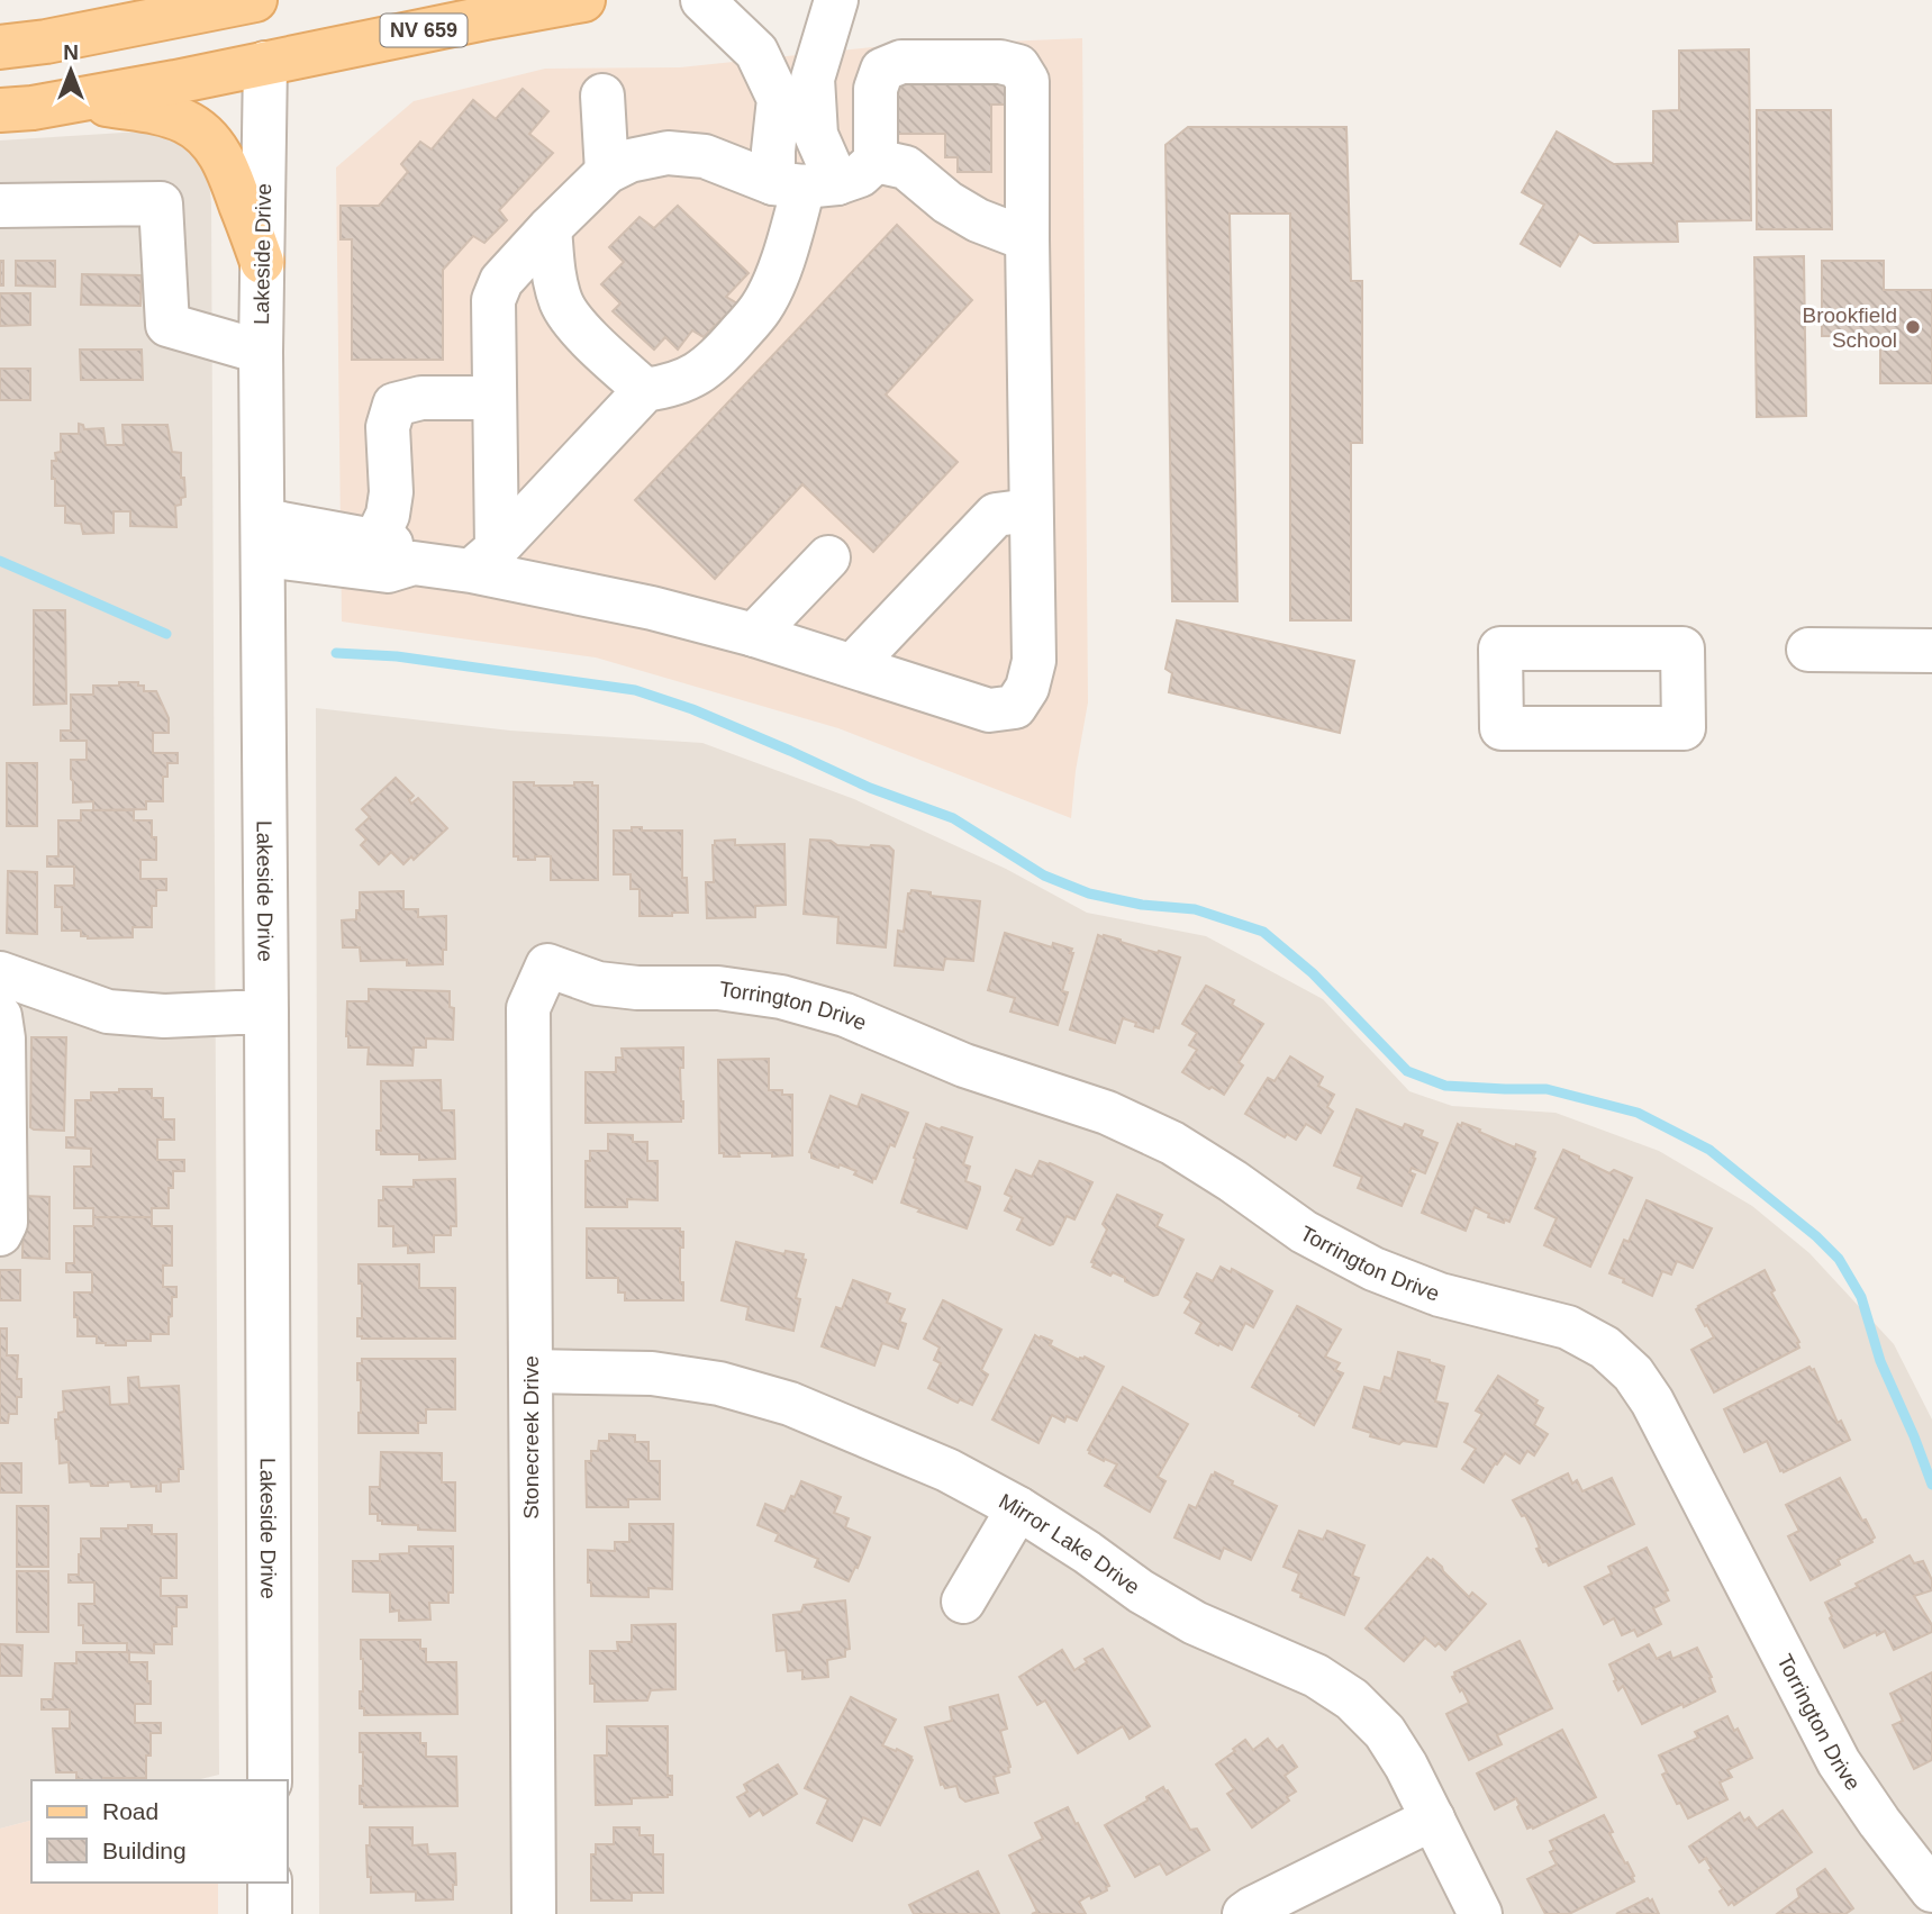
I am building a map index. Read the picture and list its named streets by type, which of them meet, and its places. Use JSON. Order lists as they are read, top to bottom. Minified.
{"streets":{"main road":["NV 659","Lakeside Drive"],"street":["Torrington Drive","Stonecreek Drive","Mirror Lake Drive"]},"crossings":[["NV 659","Lakeside Drive"],["Torrington Drive","Stonecreek Drive"],["Stonecreek Drive","Mirror Lake Drive"]],"places":["Brookfield School"],"legend":["Road","Building"],"north":"top"}
